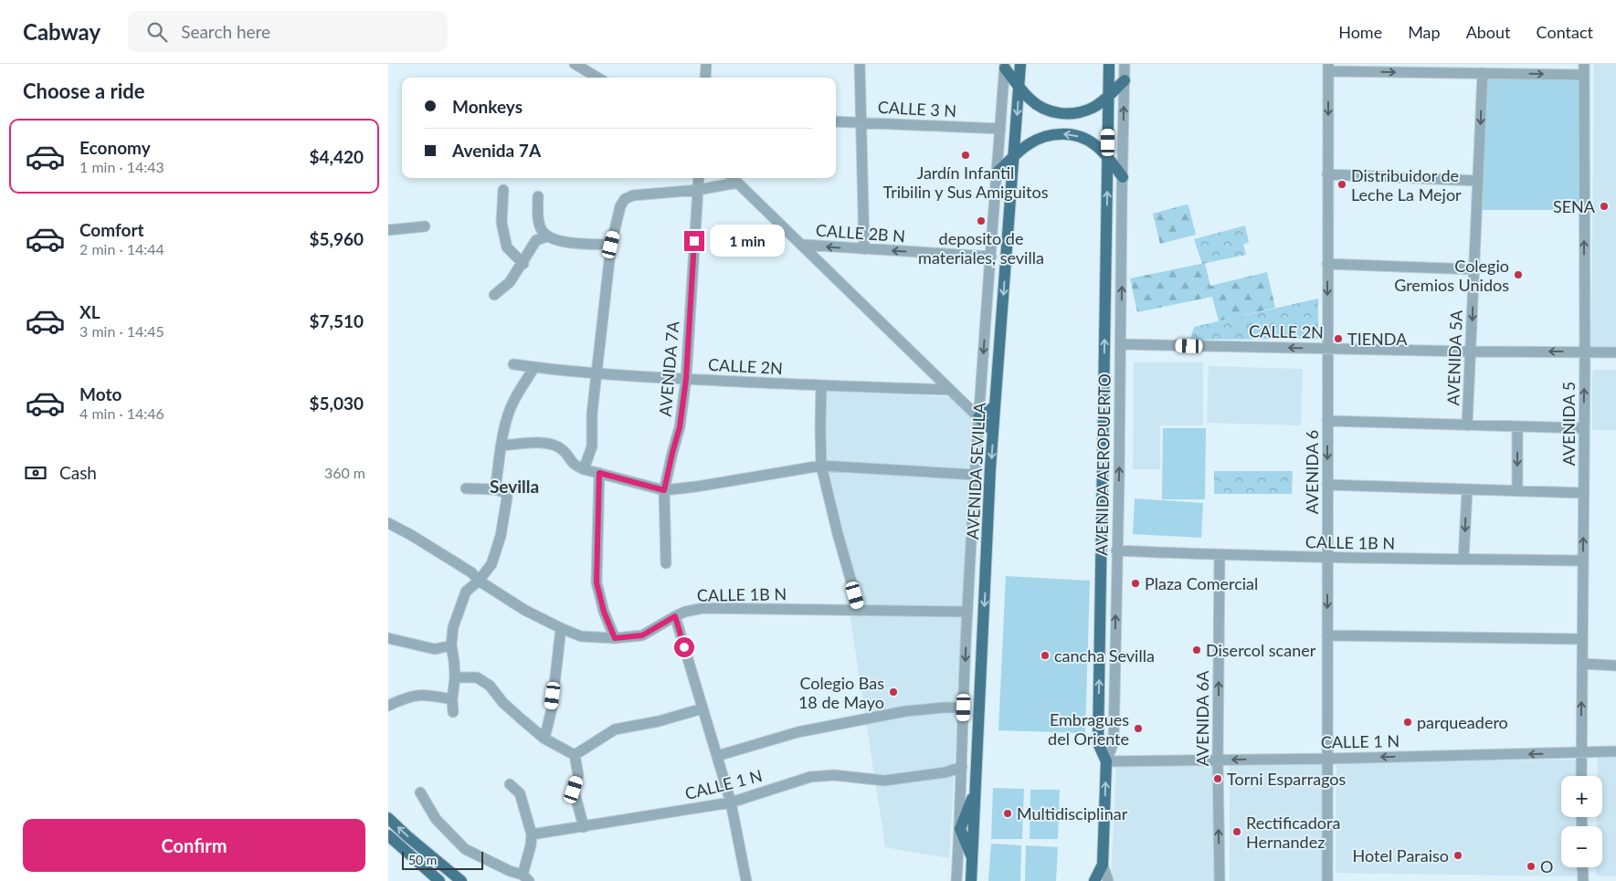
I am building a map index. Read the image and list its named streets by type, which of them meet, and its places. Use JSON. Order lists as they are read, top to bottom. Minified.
{"streets":{"main road":["AVENIDA AEROPUERTO","AVENIDA SEVILLA"],"street":["CALLE 3 N","CALLE 2B N","CALLE 2N","AVENIDA 5A","AVENIDA 7A","AVENIDA 5","AVENIDA 6","CALLE 1B N","AVENIDA 6A","CALLE 1 N"]},"crossings":[["CALLE 2N","AVENIDA 5A"],["CALLE 2N","AVENIDA 7A"],["CALLE 2N","AVENIDA 5"],["CALLE 2N","AVENIDA AEROPUERTO"],["CALLE 2N","AVENIDA 6"],["AVENIDA 5","CALLE 1B N"],["AVENIDA 5","CALLE 1 N"],["AVENIDA AEROPUERTO","CALLE 1B N"],["AVENIDA AEROPUERTO","CALLE 1 N"],["AVENIDA 6","CALLE 1B N"],["AVENIDA 6","CALLE 1 N"],["CALLE 1B N","AVENIDA 6A"],["AVENIDA 6A","CALLE 1 N"]],"one_way":["CALLE 2B N","AVENIDA 5A","AVENIDA 5","AVENIDA AEROPUERTO","AVENIDA 6","AVENIDA 6A","CALLE 1 N"],"districts":["Sevilla"],"places":["Jardín Infantil Tribilin y Sus Amiguitos","Distribuidor de Leche La Mejor","SENA","deposito de materiales, sevilla","Colegio Gremios Unidos","TIENDA","Plaza Comercial","Disercol scaner","cancha Sevilla","Colegio Bas 18 de Mayo","parqueadero","Embragues del Oriente","Torni Esparragos","Multidisciplinar","Rectificadora Hernandez","Hotel Paraiso","O"],"scale_bar":"50 m","page":{"header":"Cabway","search":"Search here","nav":["Home","Map","About","Contact"],"heading":"Choose a ride","banner":["Monkeys","Avenida 7A"],"list":[{"name":"Economy","note":"1 min · 14:43","value":"$4,420"},{"name":"Comfort","note":"2 min · 14:44","value":"$5,960"},{"name":"XL","note":"3 min · 14:45","value":"$7,510"},{"name":"Moto","note":"4 min · 14:46","value":"$5,030"}],"bubble":"1 min","pay":["Cash","360 m"],"map_buttons":["+","−"],"buttons":"Confirm","scale":"50 m"}}
